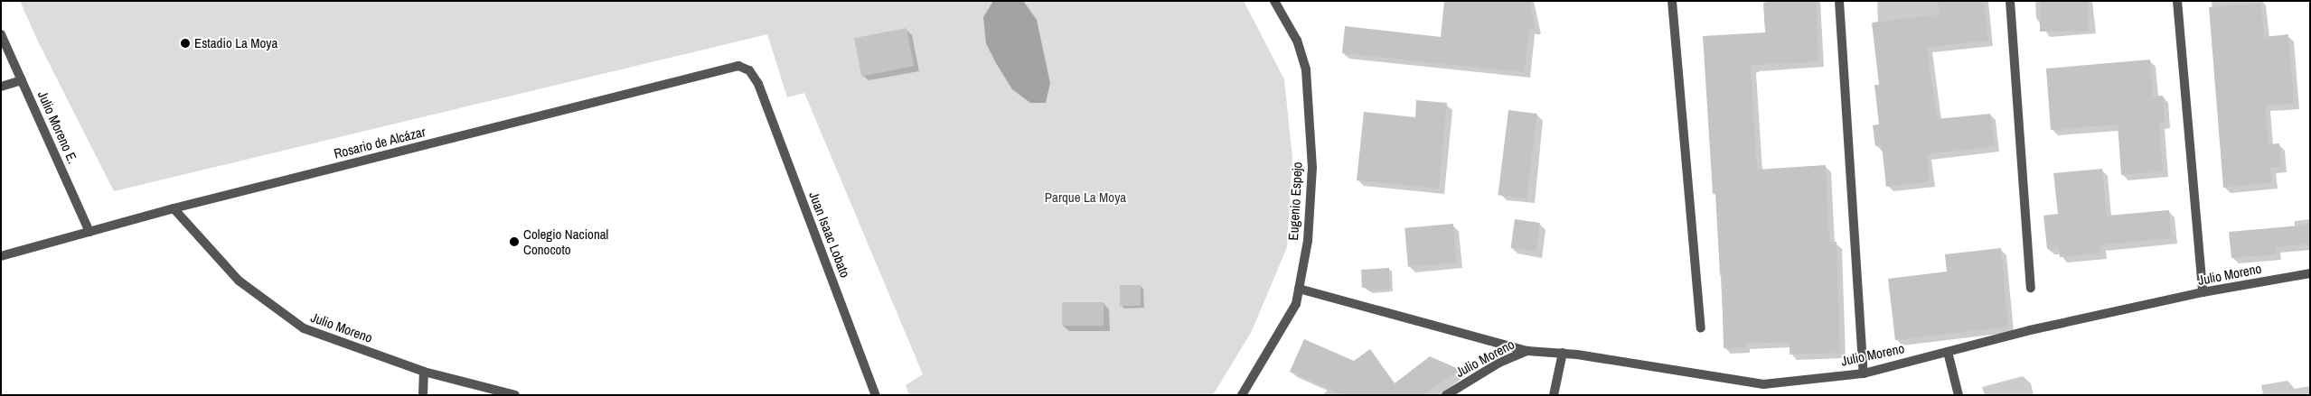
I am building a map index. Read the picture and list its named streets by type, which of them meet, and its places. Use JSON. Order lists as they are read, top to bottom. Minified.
{"streets":{"street":["Julio Moreno E.","Rosario de Alcázar","Eugenio Espejo","Juan Isaac Lobato","Julio Moreno"]},"crossings":[["Julio Moreno E.","Rosario de Alcázar"],["Rosario de Alcázar","Juan Isaac Lobato"],["Rosario de Alcázar","Julio Moreno"]],"parks":["Parque La Moya"],"places":["Estadio La Moya","Colegio Nacional Conocoto"]}
